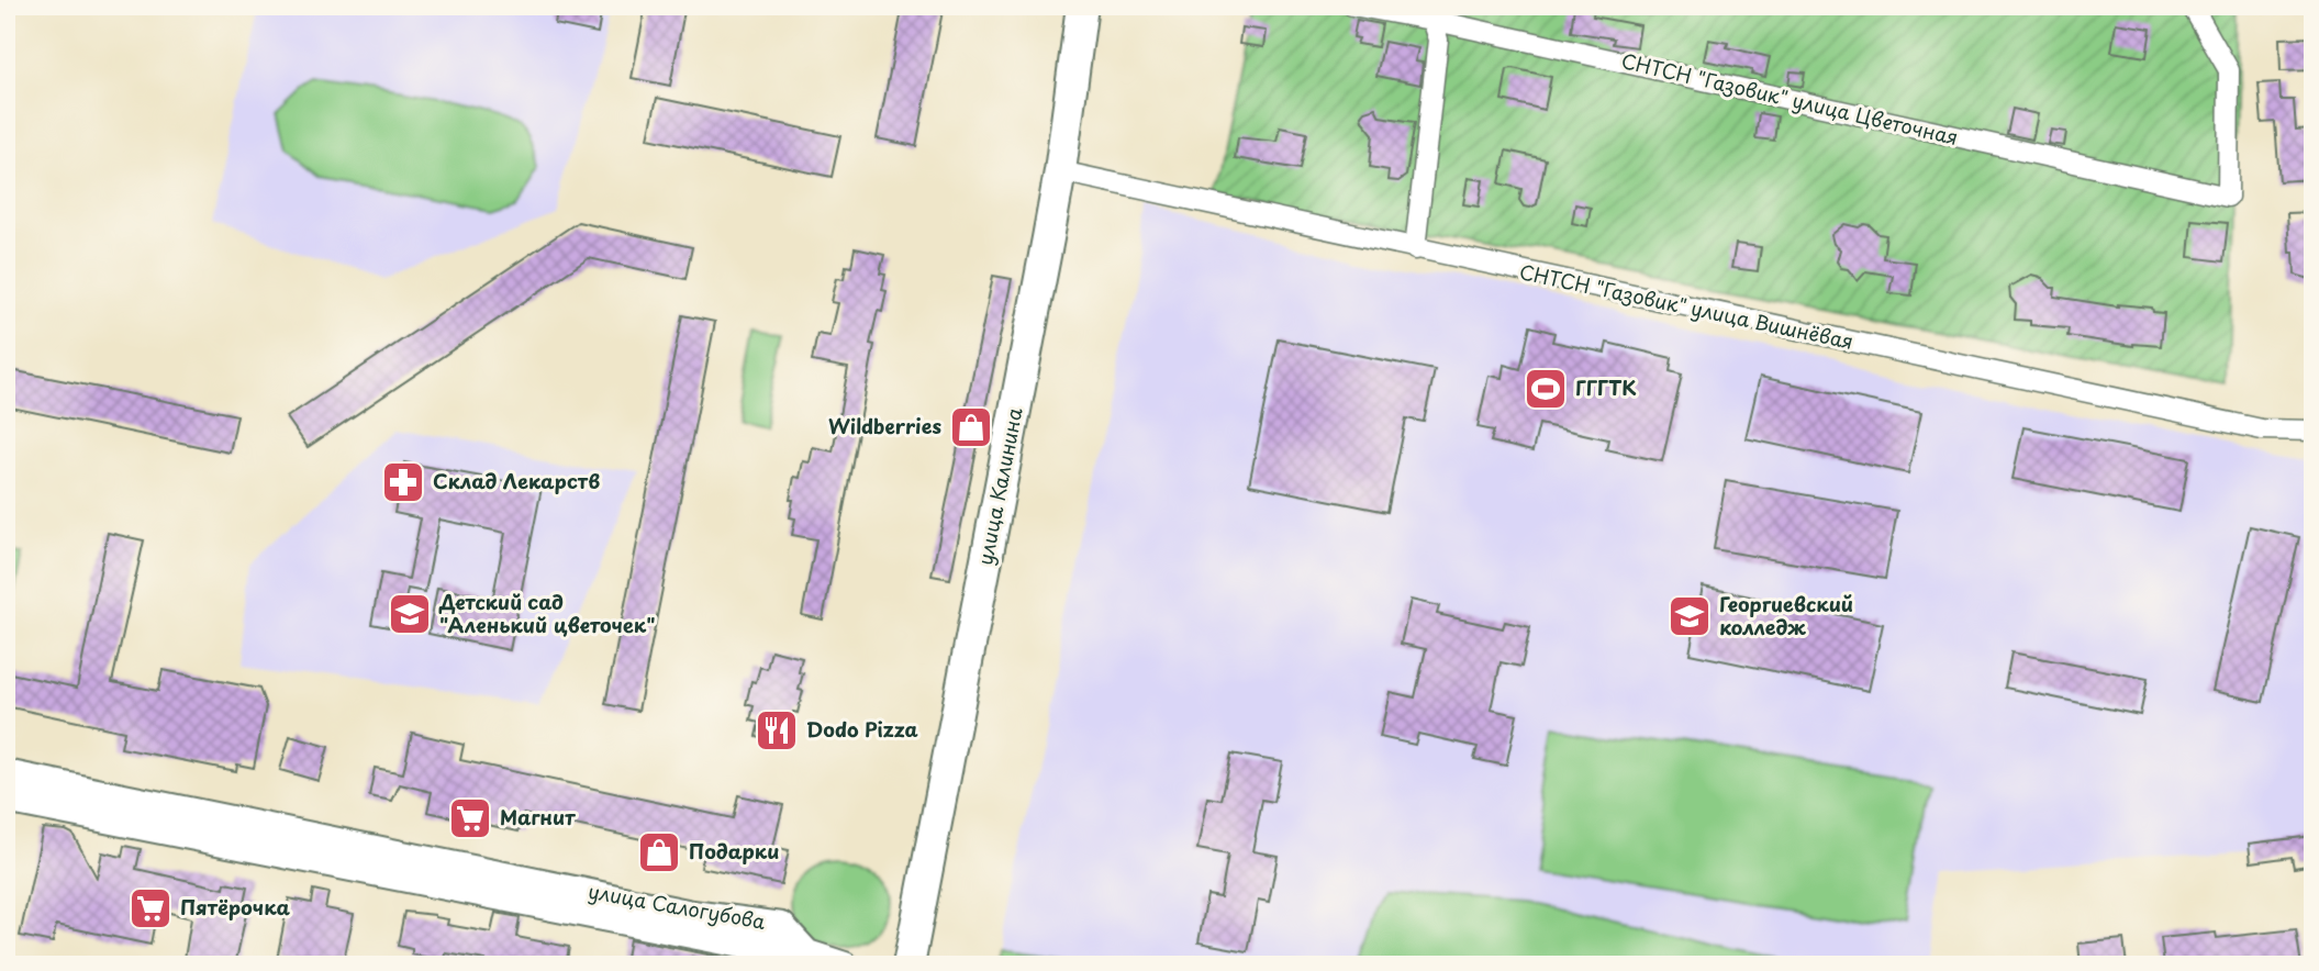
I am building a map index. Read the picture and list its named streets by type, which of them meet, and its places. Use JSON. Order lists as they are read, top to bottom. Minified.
{"streets":{"main road":["улица Калинина"],"street":["СНТСН \"Газовик\" улица Цветочная","СНТСН \"Газовик\" улица Вишнёвая","улица Салогубова"]},"crossings":[["СНТСН \"Газовик\" улица Вишнёвая","улица Калинина"]],"places":{"sports":["ГГГТК"],"shop":["Wildberries","Подарки"],"pharmacy":["Склад Лекарств"],"school or university":["Детский сад \"Аленький цветочек\"","Георгиевский колледж"],"restaurant":["Dodo Pizza"],"supermarket":["Магнит","Пятёрочка"]}}
